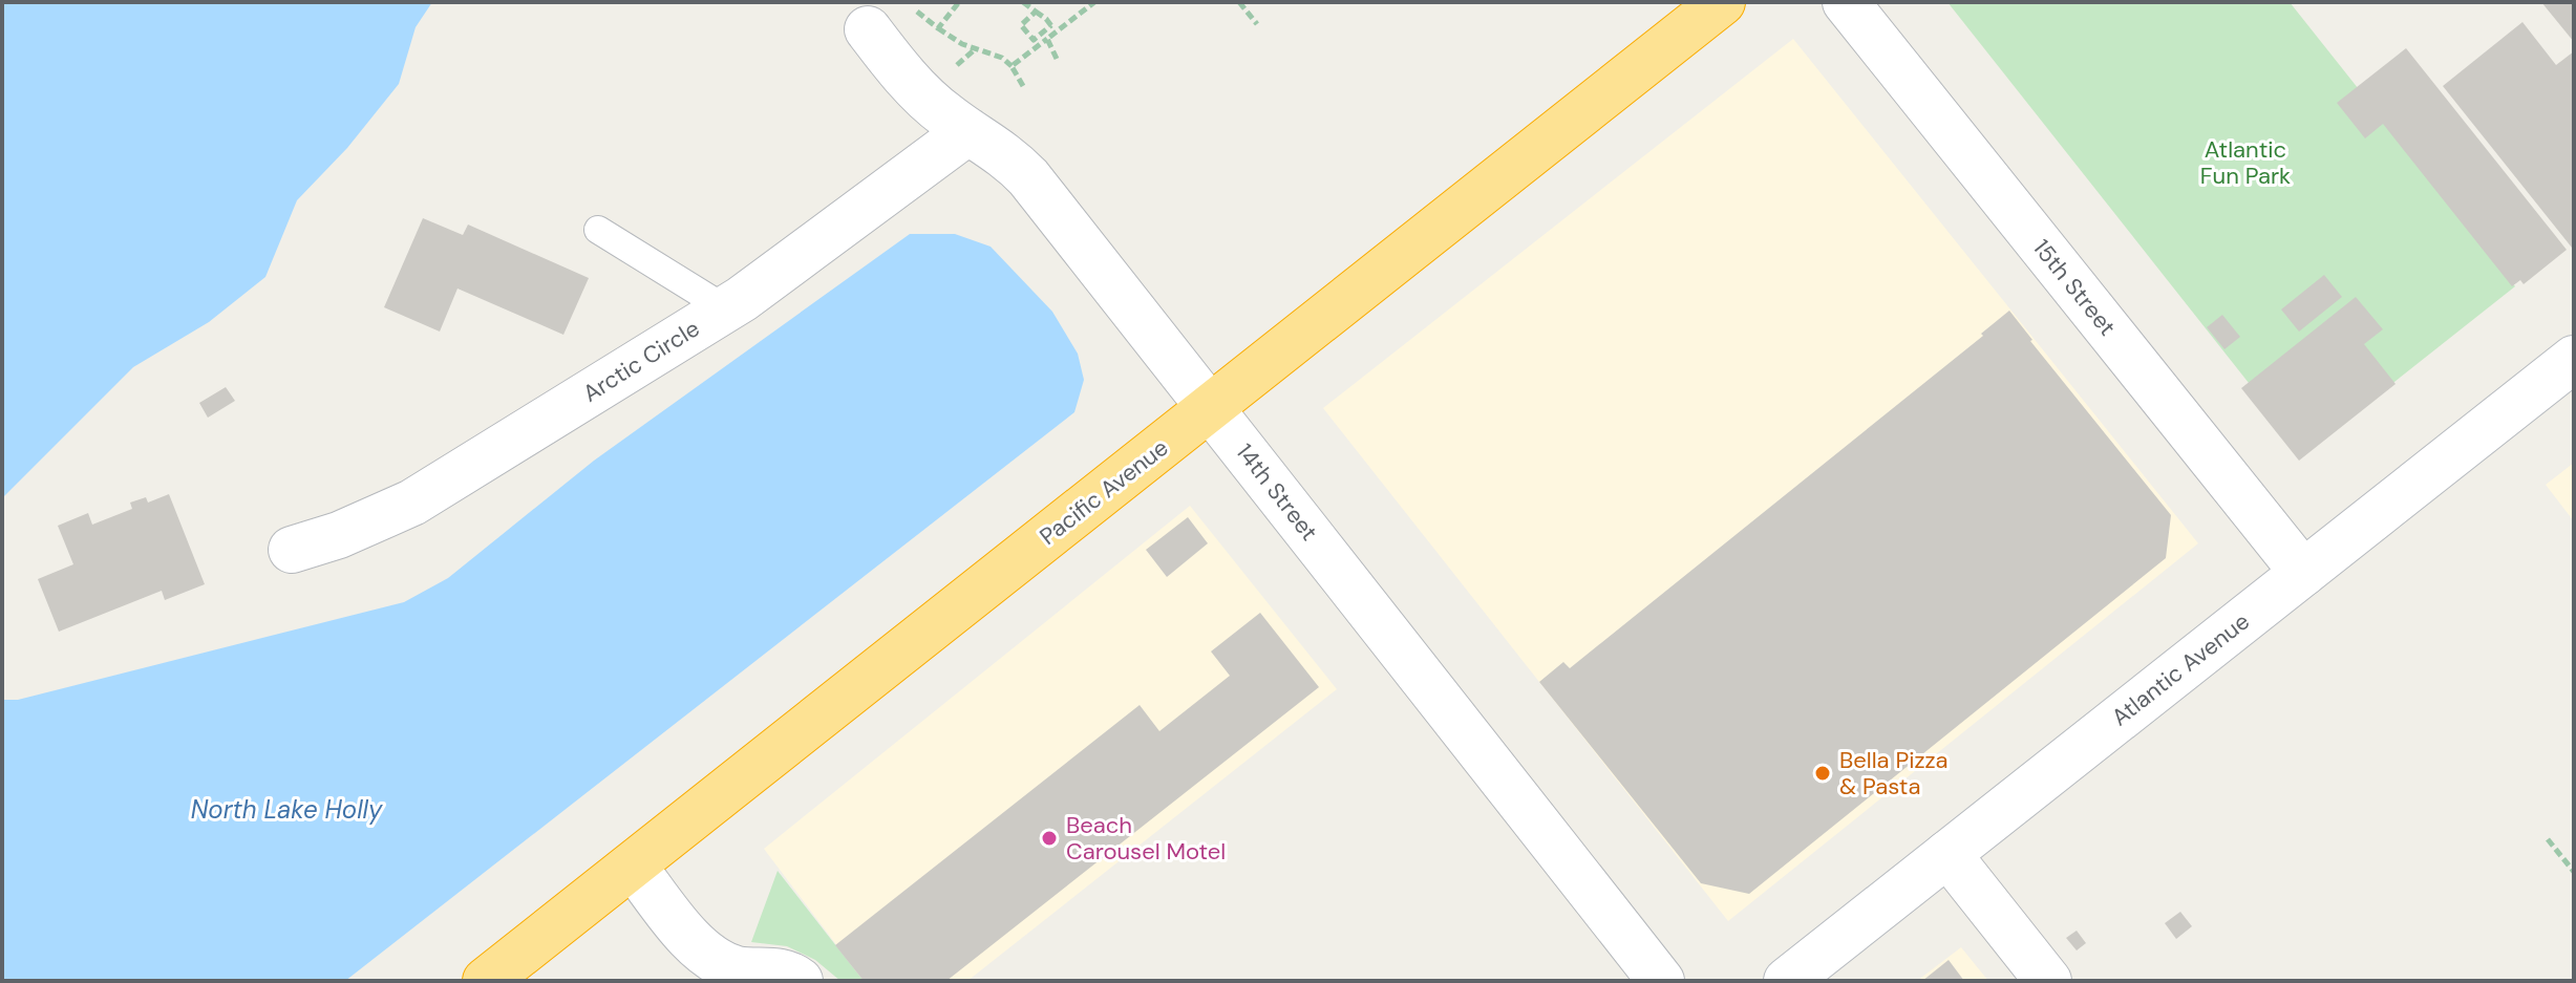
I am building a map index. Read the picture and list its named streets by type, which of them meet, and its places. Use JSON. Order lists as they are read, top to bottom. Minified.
{"streets":{"highway":["Pacific Avenue"],"street":["15th Street","Arctic Circle","14th Street","Atlantic Avenue"]},"crossings":[["15th Street","Atlantic Avenue"],["Arctic Circle","14th Street"],["Pacific Avenue","14th Street"]],"water":["North Lake Holly"],"parks":["Atlantic Fun Park"],"places":["Bella Pizza & Pasta","Beach Carousel Motel"]}
